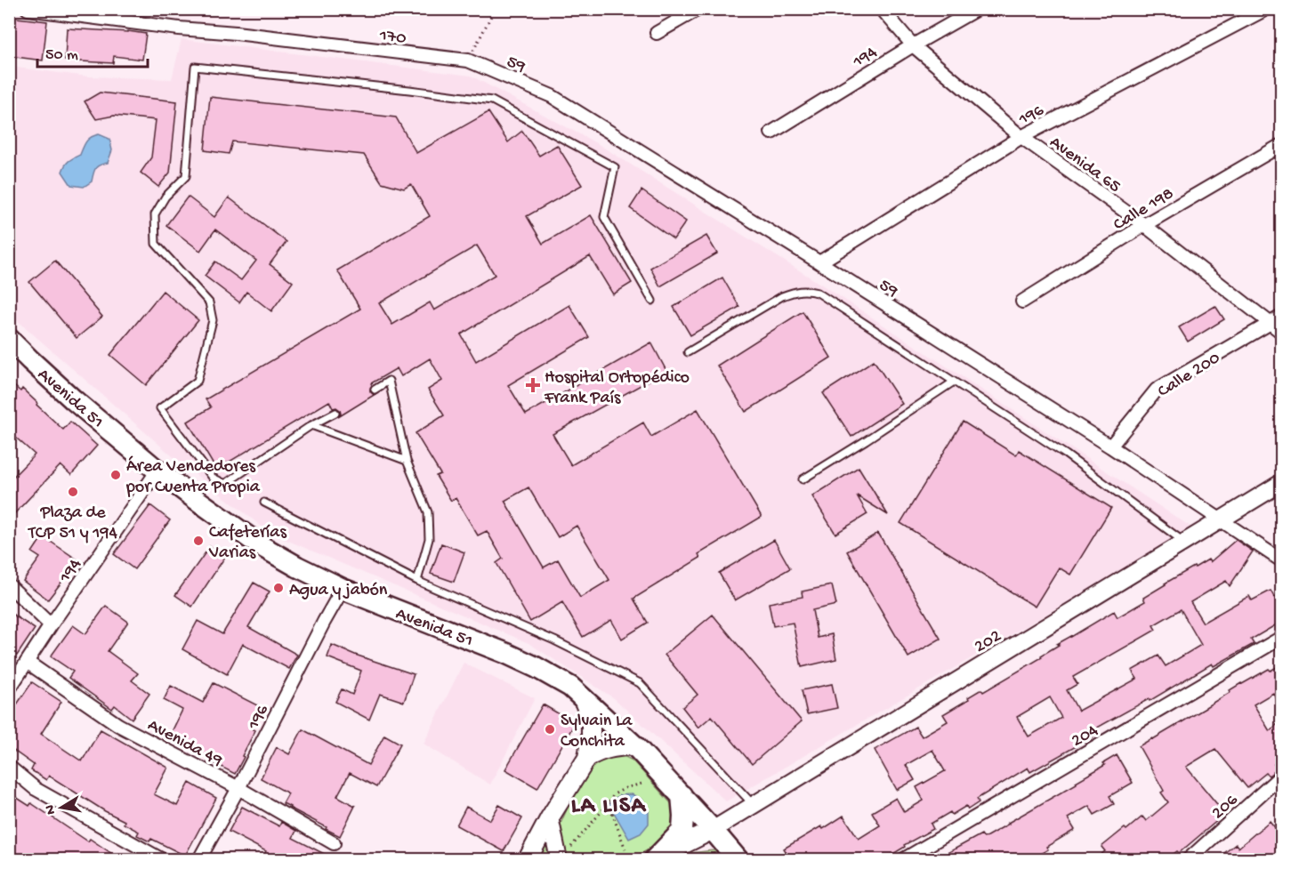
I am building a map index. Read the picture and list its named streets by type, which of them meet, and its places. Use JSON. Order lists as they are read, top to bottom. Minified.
{"streets":{"main road":["Avenida 51"],"street":["170","194","59","196","Avenida 65","Calle 198","Calle 200","202","204","Avenida 49","206"]},"crossings":[["170","59"],["194","Avenida 65"],["194","Avenida 51"],["194","Avenida 49"],["59","196"],["59","Calle 200"],["59","202"],["196","Avenida 65"],["196","Avenida 51"],["196","Avenida 49"],["Avenida 65","Calle 198"],["Avenida 65","Calle 200"],["Avenida 51","202"]],"districts":["LA LISA"],"places":{"health":["Hospital Ortopédico Frank País"],"other":["Área Vendedores por Cuenta Propia","Plaza de TCP 51 y 194","Cafeterías Varias","Agua y jabón","Sylvain La Conchita"]},"scale_bar":"50 m","north":"left"}
